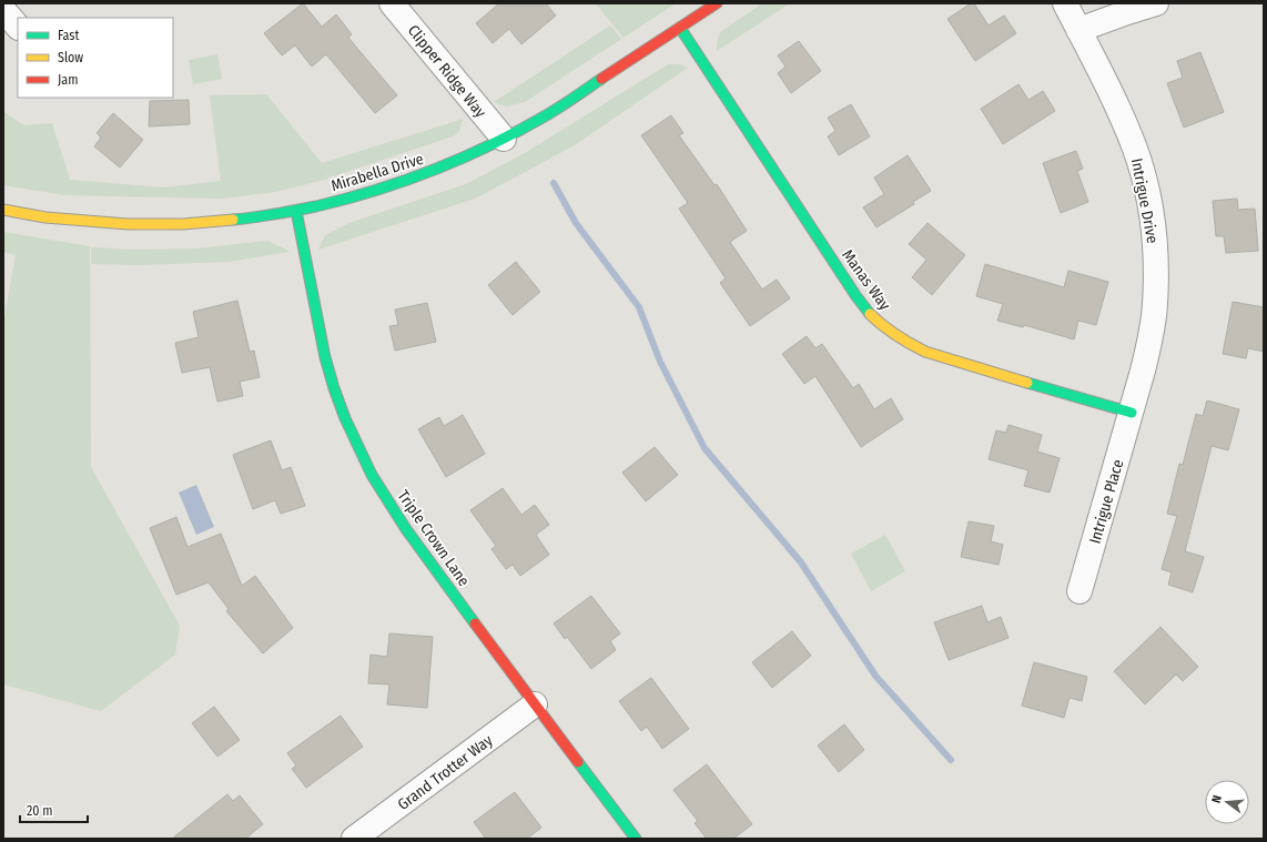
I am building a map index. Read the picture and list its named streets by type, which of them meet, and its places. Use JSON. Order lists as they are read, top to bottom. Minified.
{"streets":{"street":["Clipper Ridge Way","Mirabella Drive","Intrigue Drive","Manas Way","Intrigue Place","Triple Crown Lane","Grand Trotter Way"]},"crossings":[["Clipper Ridge Way","Mirabella Drive"],["Mirabella Drive","Manas Way"],["Mirabella Drive","Triple Crown Lane"],["Intrigue Drive","Manas Way"],["Intrigue Drive","Intrigue Place"],["Manas Way","Intrigue Place"],["Triple Crown Lane","Grand Trotter Way"]],"legend":["Fast","Slow","Jam"],"scale_bar":"20 m","north":"left"}
